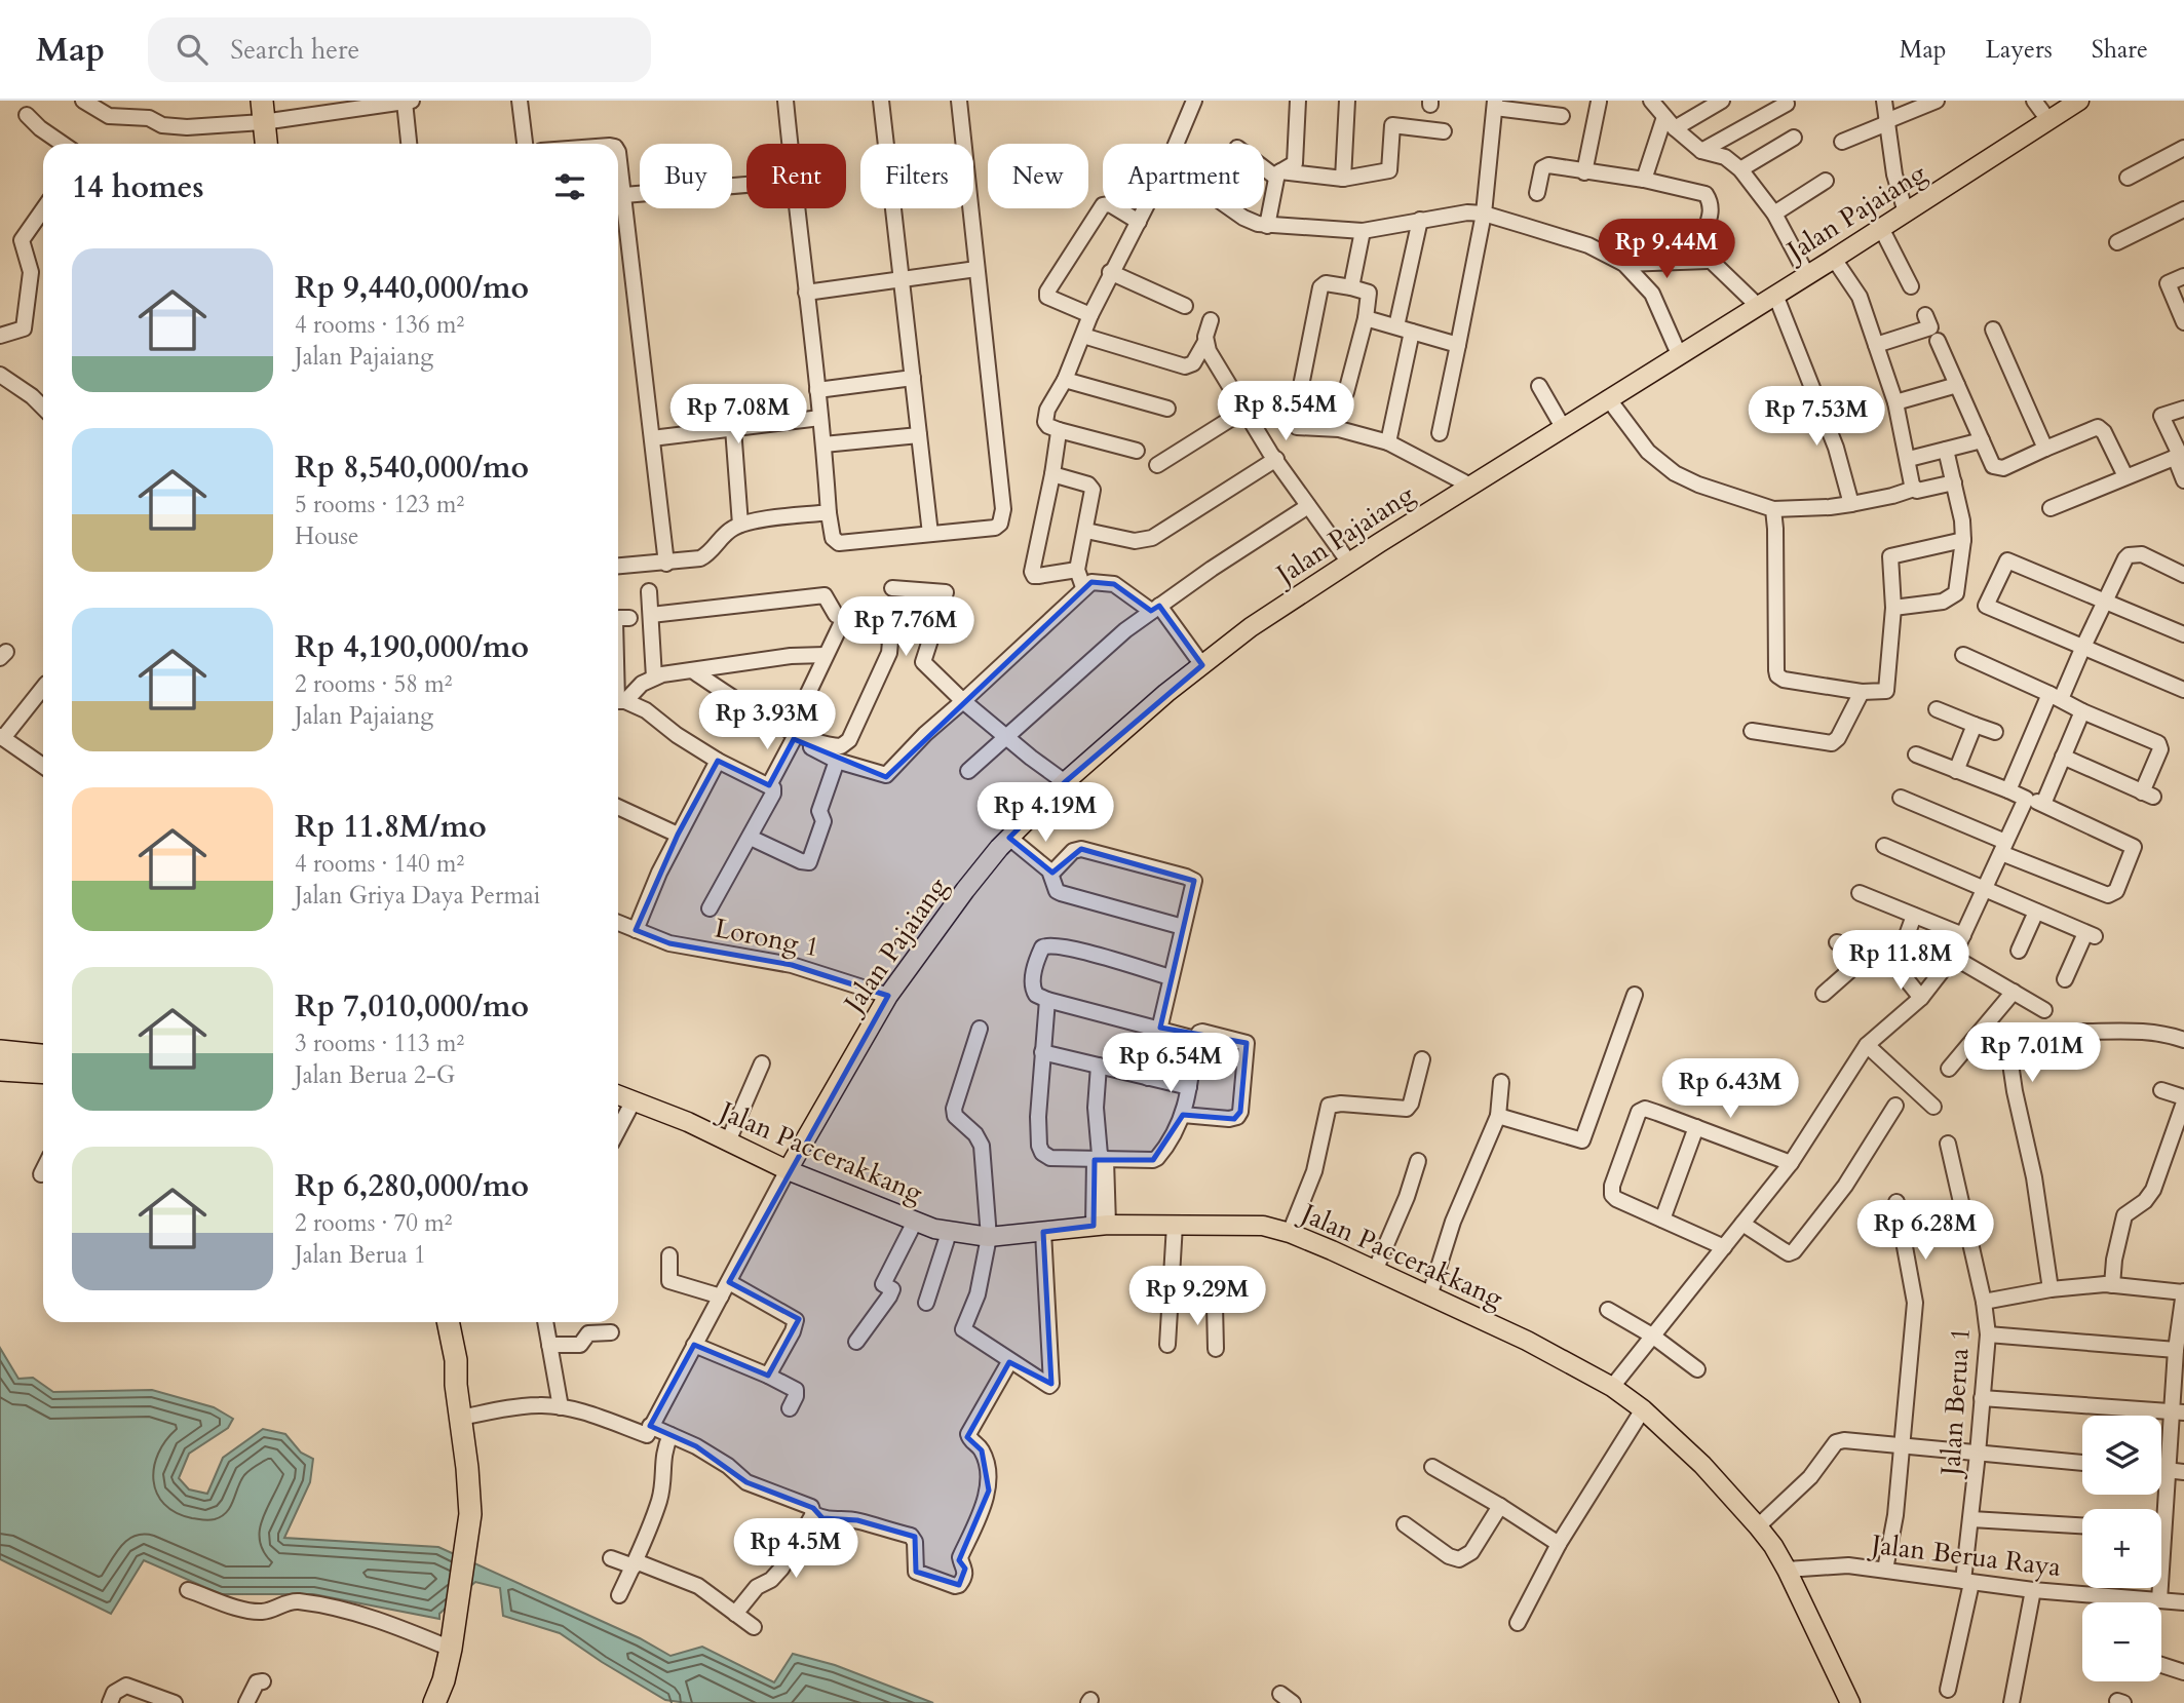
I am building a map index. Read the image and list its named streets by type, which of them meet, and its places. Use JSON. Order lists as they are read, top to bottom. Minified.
{"streets":{"main road":["Jalan Pajaiang","Jalan Paccerakkang"],"street":["Lorong 1","Jalan Berua 1","Jalan Berua Raya"]},"crossings":[["Jalan Pajaiang","Lorong 1"],["Jalan Pajaiang","Jalan Paccerakkang"],["Jalan Paccerakkang","Jalan Berua Raya"],["Jalan Berua 1","Jalan Berua Raya"]],"page":{"header":"Map","search":"Search here","nav":["Map","Layers","Share"],"chip":["Buy","Rent","Filters","New","Apartment"],"heading":"14 homes","price":["Rp 9.44M","Rp 8.54M","Rp 7.08M","Rp 7.53M","Rp 7.76M","Rp 3.93M","Rp 4.19M","Rp 11.8M","Rp 7.01M","Rp 6.54M","Rp 6.43M","Rp 6.28M","Rp 9.29M","Rp 4.5M"],"list":[{"name":"Rp 9,440,000/mo","note":"4 rooms · 136 m² · Jalan Pajaiang"},{"name":"Rp 8,540,000/mo","note":"5 rooms · 123 m² · House"},{"name":"Rp 4,190,000/mo","note":"2 rooms · 58 m² · Jalan Pajaiang"},{"name":"Rp 11.8M/mo","note":"4 rooms · 140 m² · Jalan Griya Daya Permai"},{"name":"Rp 7,010,000/mo","note":"3 rooms · 113 m² · Jalan Berua 2-G"},{"name":"Rp 6,280,000/mo","note":"2 rooms · 70 m² · Jalan Berua 1"}],"map_buttons":["+","−"]}}
